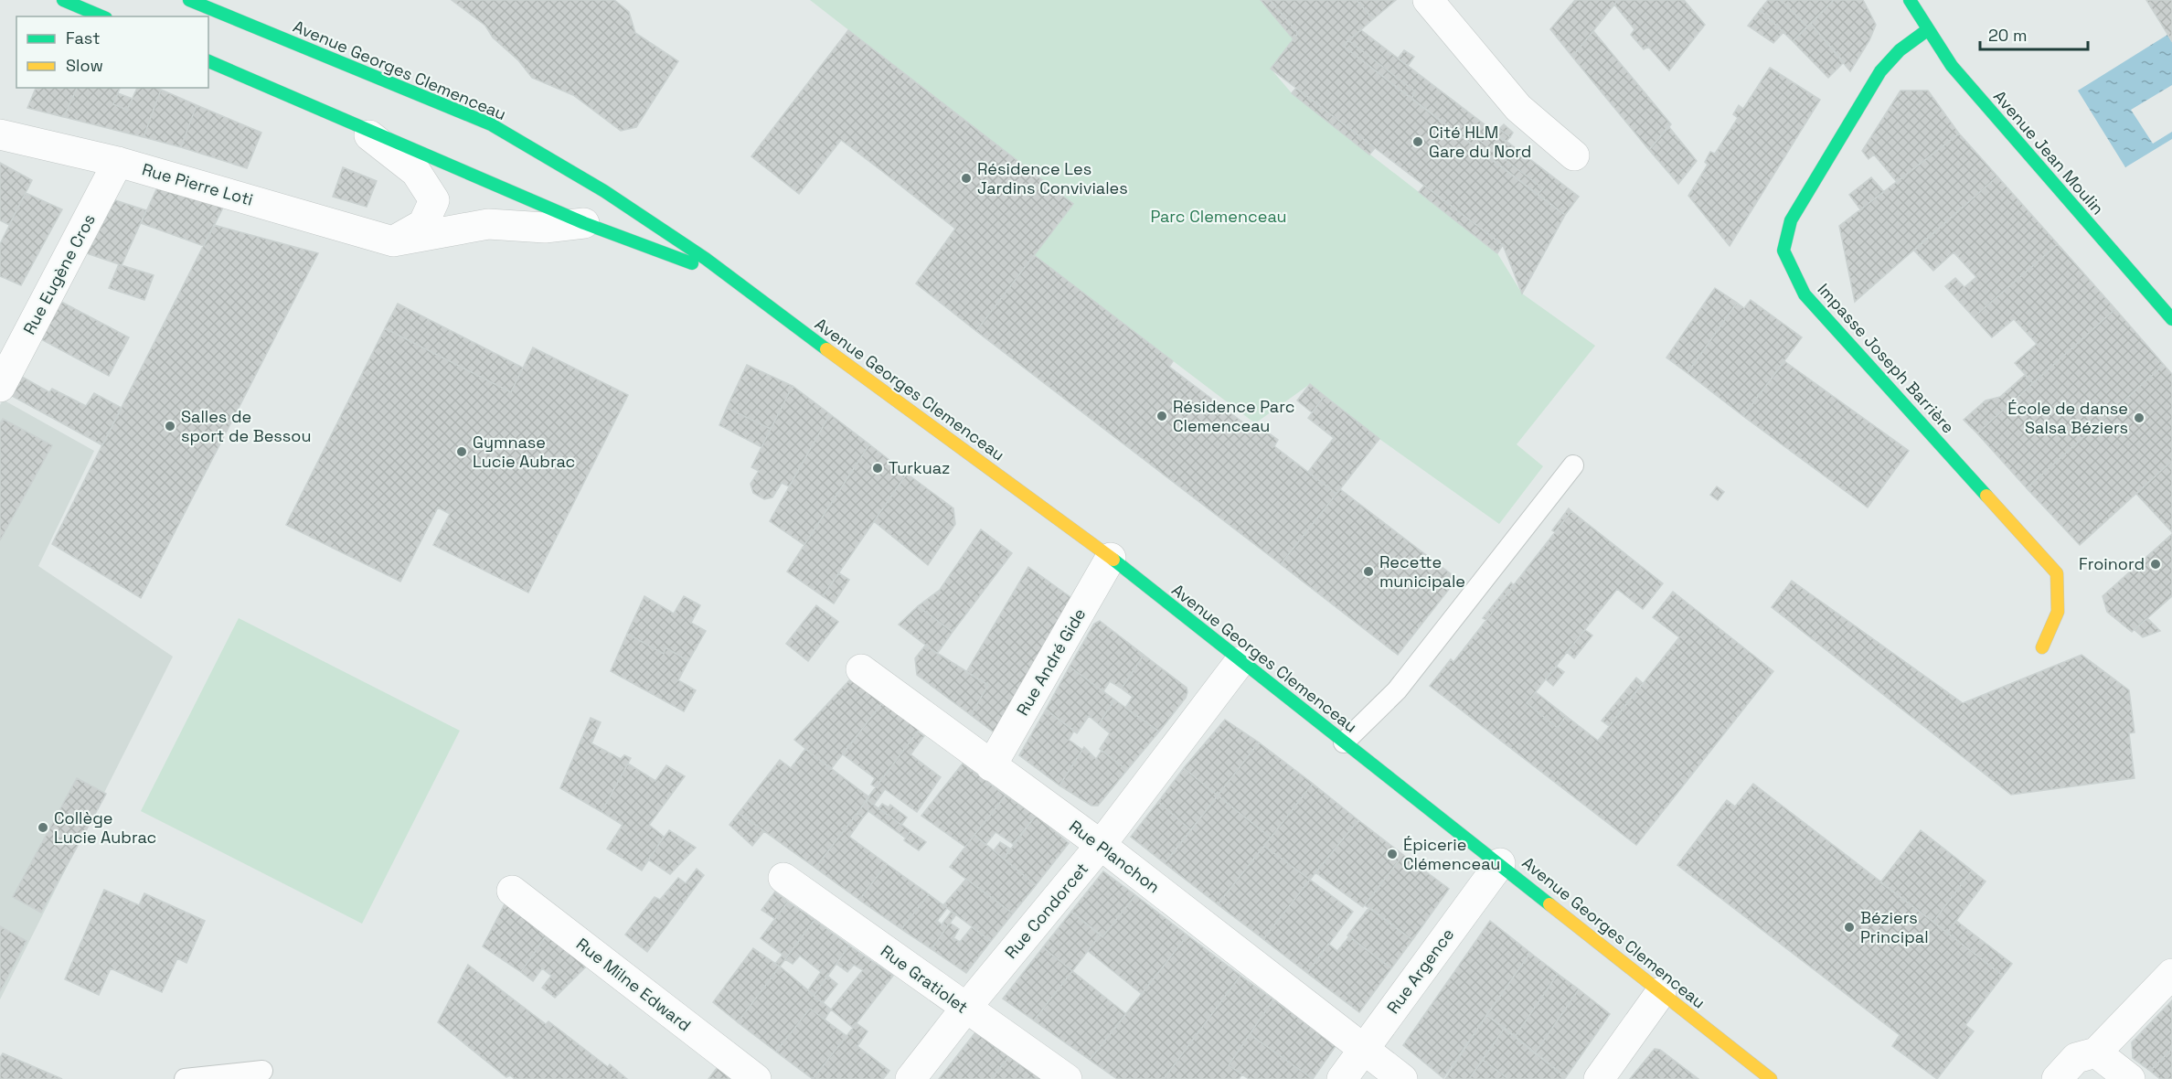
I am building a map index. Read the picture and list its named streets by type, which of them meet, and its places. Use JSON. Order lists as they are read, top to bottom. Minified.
{"streets":{"main road":["Avenue Georges Clemenceau","Avenue Jean Moulin","Impasse Joseph Barrière"],"street":["Rue Pierre Loti","Rue Eugène Cros","Rue André Gide","Rue Planchon","Rue Condorcet","Rue Argence","Rue Gratiolet","Rue Milne Edward"]},"crossings":[["Avenue Georges Clemenceau","Rue Pierre Loti"],["Avenue Georges Clemenceau","Rue André Gide"],["Avenue Georges Clemenceau","Rue Condorcet"],["Avenue Georges Clemenceau","Rue Argence"],["Avenue Jean Moulin","Impasse Joseph Barrière"],["Rue Pierre Loti","Rue Eugène Cros"],["Rue André Gide","Rue Planchon"],["Rue Planchon","Rue Condorcet"],["Rue Planchon","Rue Argence"],["Rue Condorcet","Rue Gratiolet"]],"parks":["Parc Clemenceau"],"places":["Cité HLM Gare du Nord","Résidence Les Jardins Conviviales","Résidence Parc Clemenceau","École de danse Salsa Béziers","Salles de sport de Bessou","Gymnase Lucie Aubrac","Turkuaz","Froinord","Recette municipale","Collège Lucie Aubrac","Épicerie Clémenceau","Béziers Principal"],"legend":["Fast","Slow"],"scale_bar":"20 m"}
